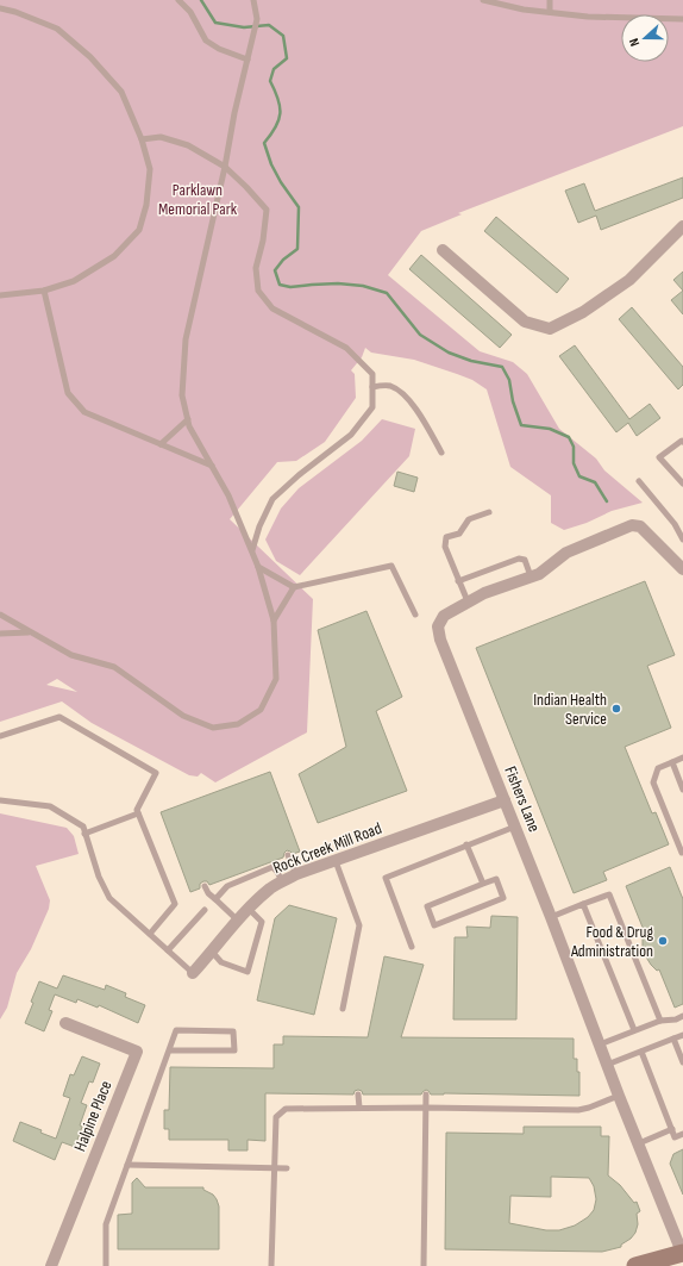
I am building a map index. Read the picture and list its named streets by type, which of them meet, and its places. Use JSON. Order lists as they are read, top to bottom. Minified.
{"streets":{"street":["Fishers Lane","Rock Creek Mill Road","Halpine Place"]},"crossings":[["Fishers Lane","Rock Creek Mill Road"]],"parks":["Parklawn Memorial Park"],"places":["Indian Health Service","Food & Drug Administration"],"north":"left"}
